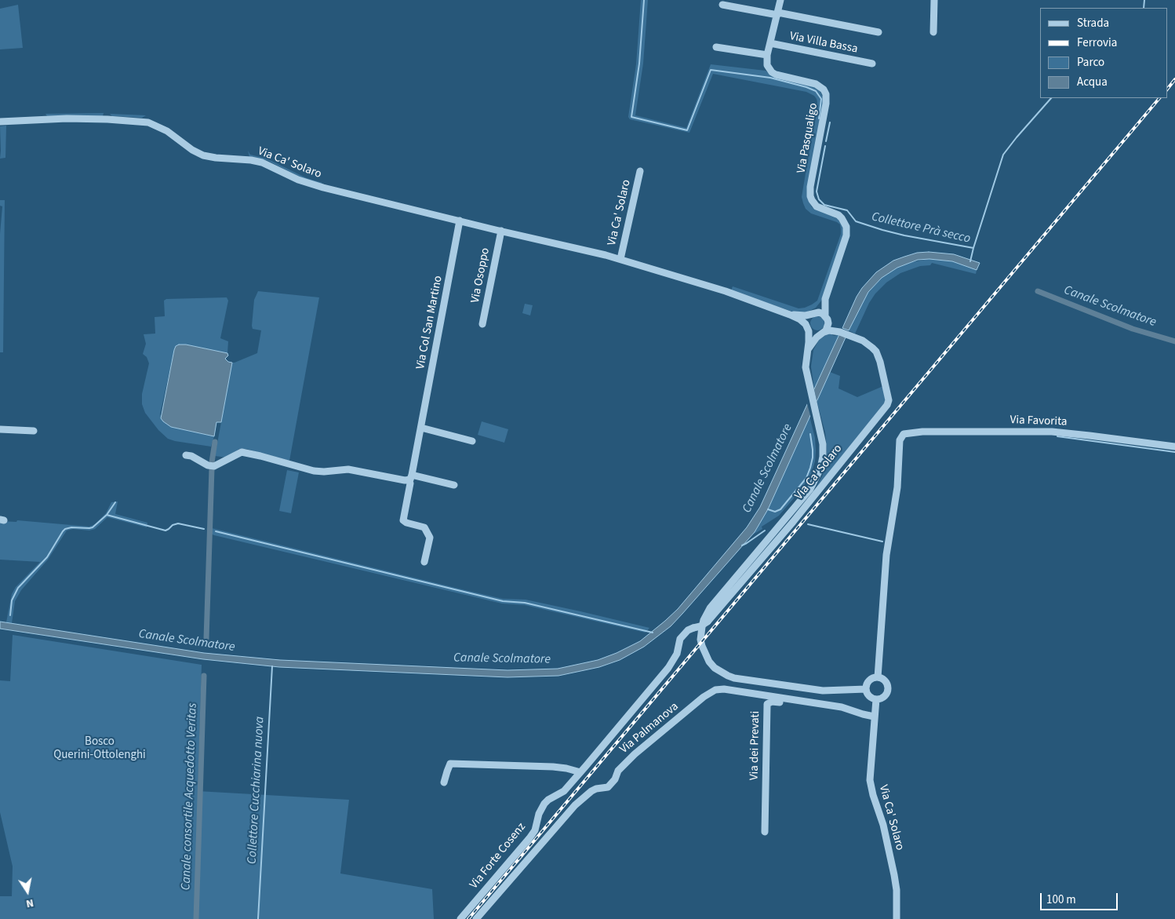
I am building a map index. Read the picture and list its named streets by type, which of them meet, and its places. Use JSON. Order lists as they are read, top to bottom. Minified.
{"streets":{"street":["Via Villa Bassa","Via Pasqualigo","Via Ca' Solaro","Via Osoppo","Via Col San Martino","Via Favorita","Via Palmanova","Via dei Prevati","Via Forte Cosenz"]},"crossings":[["Via Pasqualigo","Via Ca' Solaro"],["Via Ca' Solaro","Via Osoppo"],["Via Ca' Solaro","Via Col San Martino"],["Via Ca' Solaro","Via Favorita"],["Via Ca' Solaro","Via Palmanova"],["Via Ca' Solaro","Via Forte Cosenz"],["Via Palmanova","Via dei Prevati"]],"water":["Collettore Prà secco","Canale Scolmatore","Collettore Cucchiarina nuova","Canale consortile Acquedotto Veritas"],"parks":["Bosco Querini-Ottolenghi"],"legend":["Strada","Ferrovia","Parco","Acqua"],"scale_bar":"100 m","north":"bottom"}
